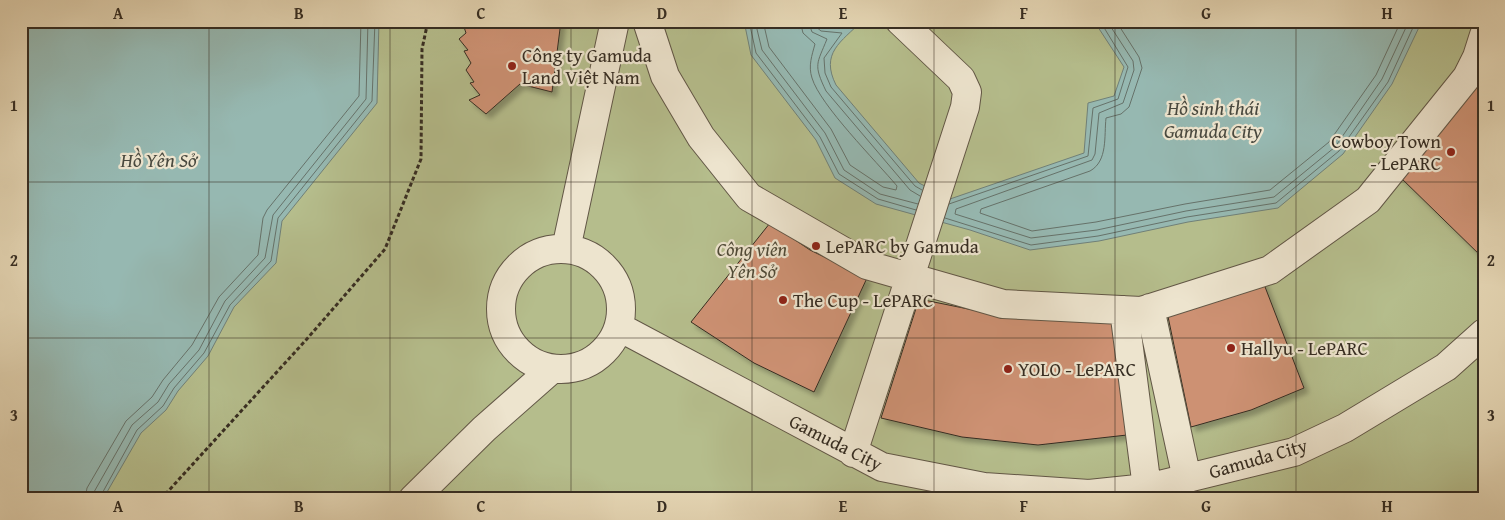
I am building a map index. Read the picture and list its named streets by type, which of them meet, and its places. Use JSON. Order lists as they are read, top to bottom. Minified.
{"streets":{"street":["Gamuda City"]},"water":["Hồ sinh thái Gamuda City","Hồ Yên Sở"],"parks":["Công viên Yên Sở"],"places":["Công ty Gamuda Land Việt Nam","Cowboy Town - LePARC","LePARC by Gamuda","The Cup - LePARC","Hallyu - LePARC","YOLO - LePARC"],"grid":{"columns":["A","B","C","D","E","F","G","H"],"rows":["1","2","3"]}}
